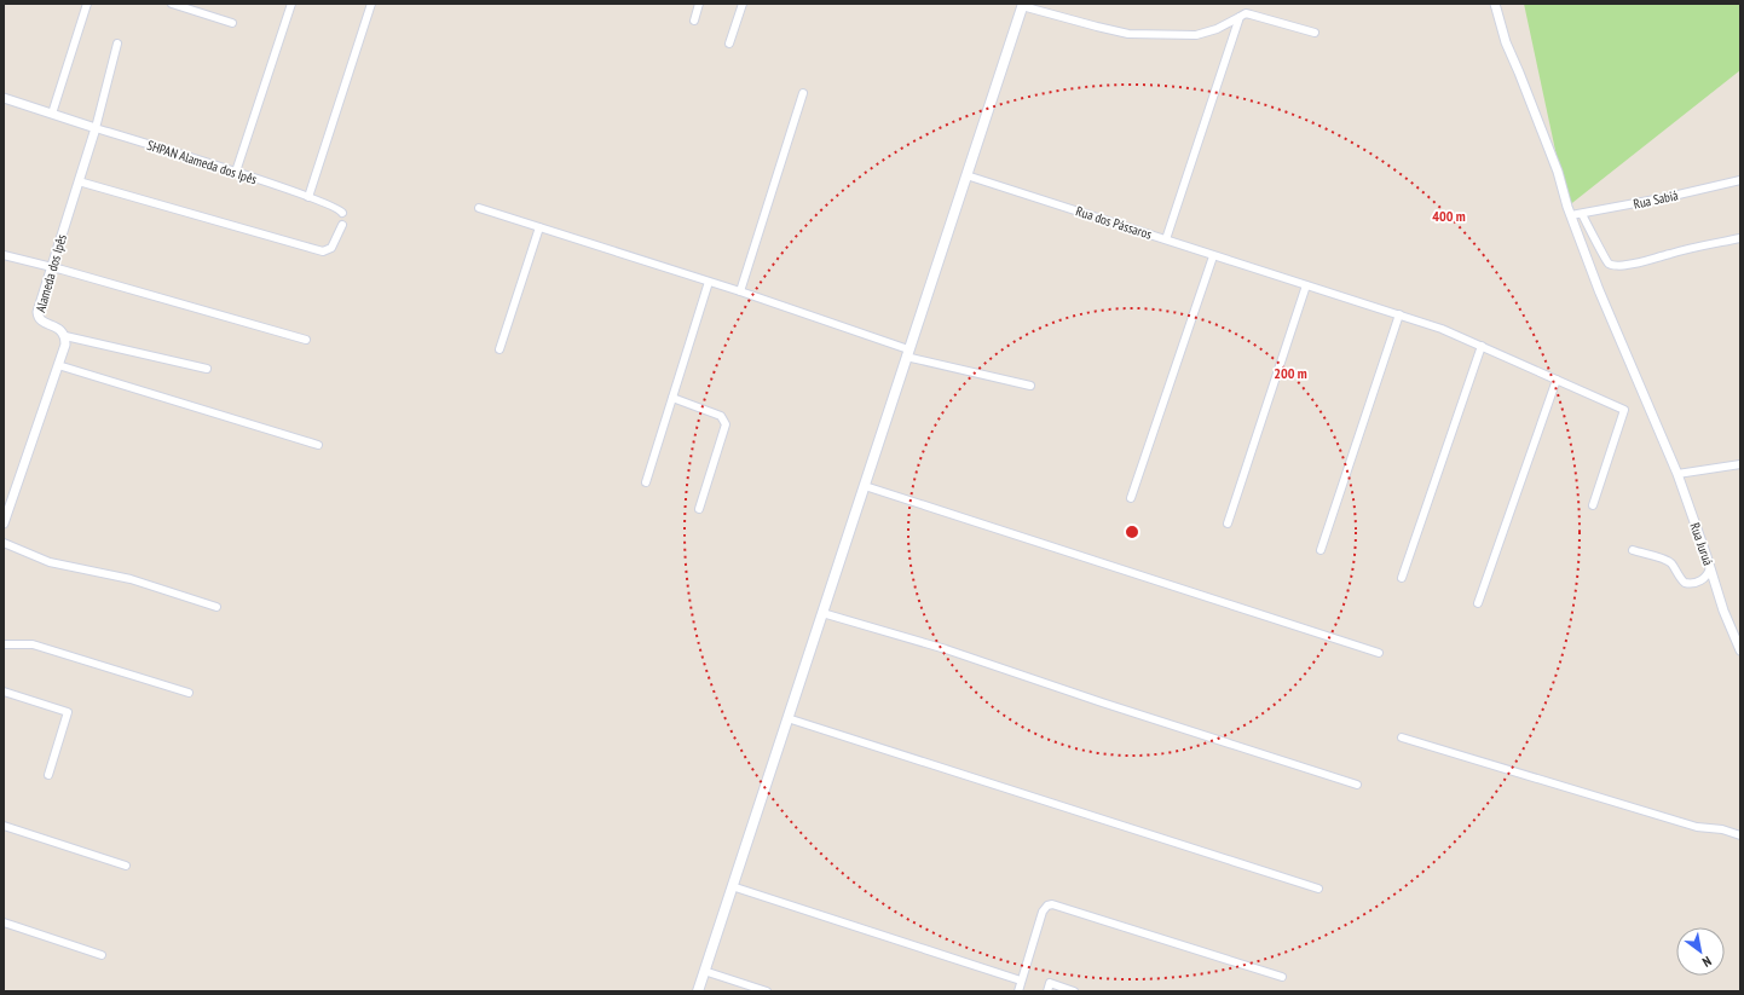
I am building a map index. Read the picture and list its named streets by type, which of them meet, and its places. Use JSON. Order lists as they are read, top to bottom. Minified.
{"streets":{"street":["SHPAN Alameda dos Ipês","Rua Sabiá","Rua dos Pássaros","Alameda dos Ipês","Rua Juruá"]},"crossings":[["SHPAN Alameda dos Ipês","Alameda dos Ipês"],["Rua Sabiá","Rua Juruá"]],"north":"bottom right","rings":["400 m","200 m"]}
